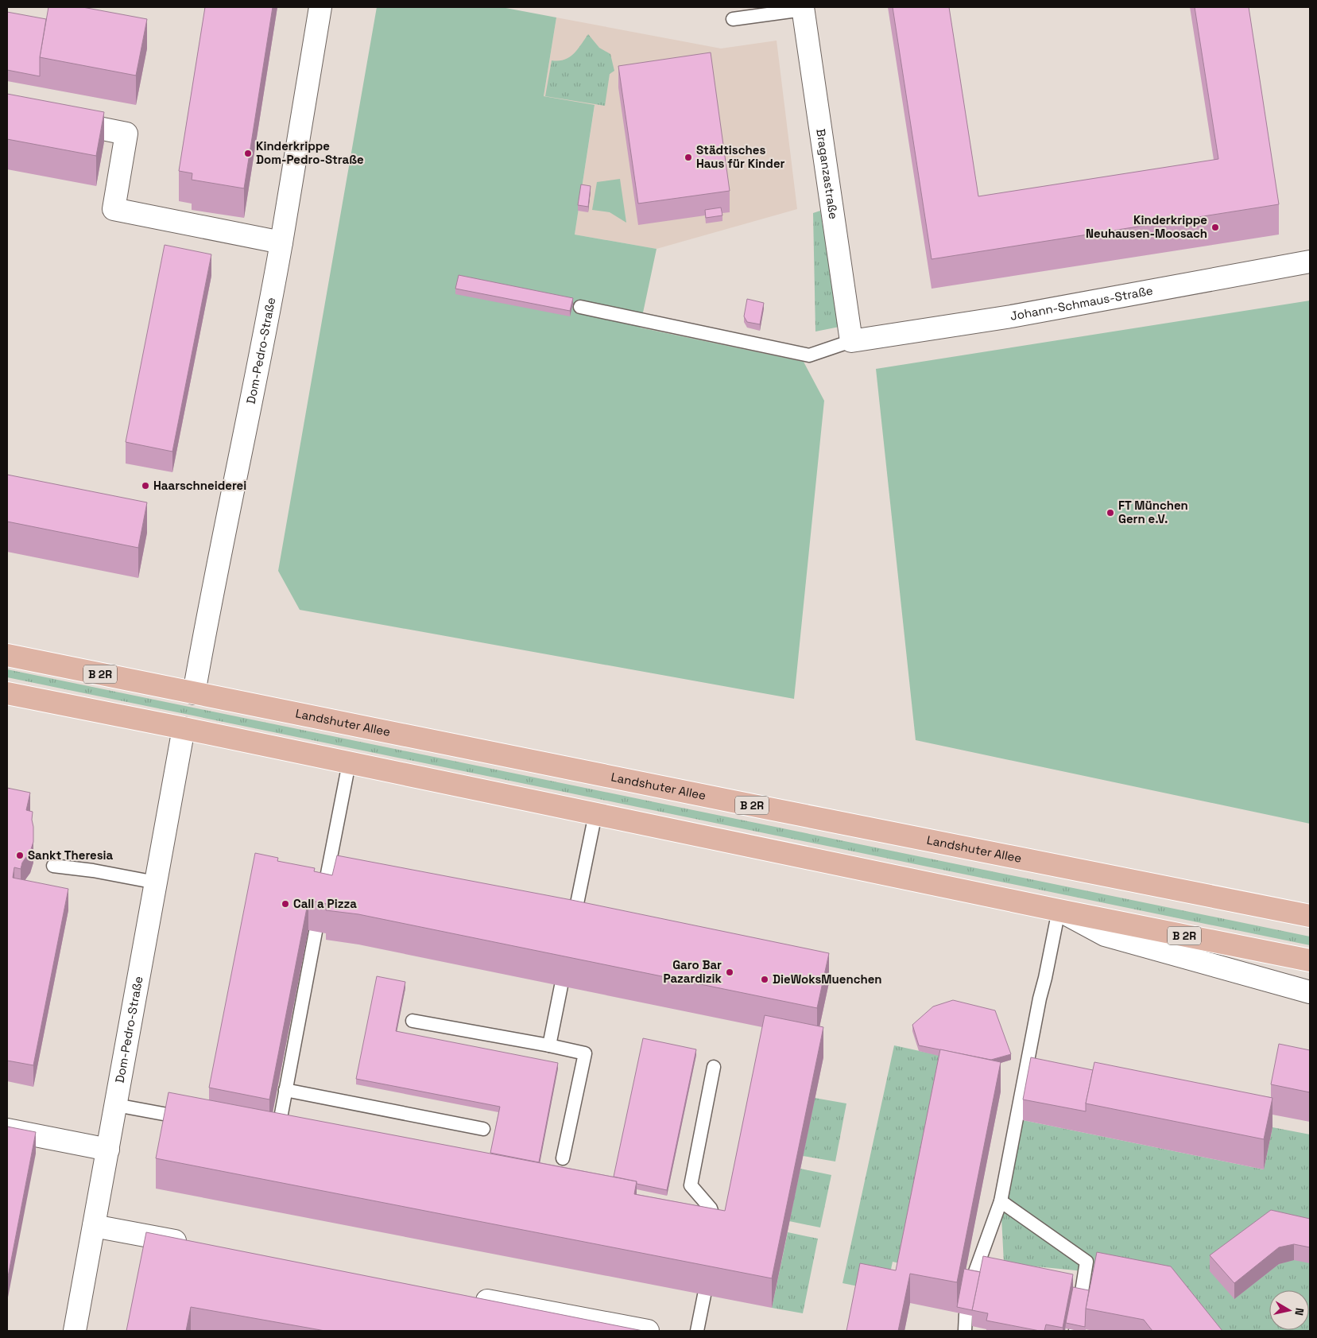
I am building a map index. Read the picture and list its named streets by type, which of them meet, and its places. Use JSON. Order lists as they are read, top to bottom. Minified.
{"streets":{"main road":["B 2R","Landshuter Allee"],"street":["Braganzastraße","Johann-Schmaus-Straße","Dom-Pedro-Straße"]},"crossings":[["Braganzastraße","Johann-Schmaus-Straße"],["Dom-Pedro-Straße","B 2R"],["Dom-Pedro-Straße","Landshuter Allee"]],"places":["Kinderkrippe Dom-Pedro-Straße","Städtisches Haus für Kinder","Kinderkrippe Neuhausen-Moosach","Haarschneiderei","FT München Gern e.V.","Sankt Theresia","Call a Pizza","Garo Bar Pazardizik","DieWoksMuenchen"],"north":"right"}
